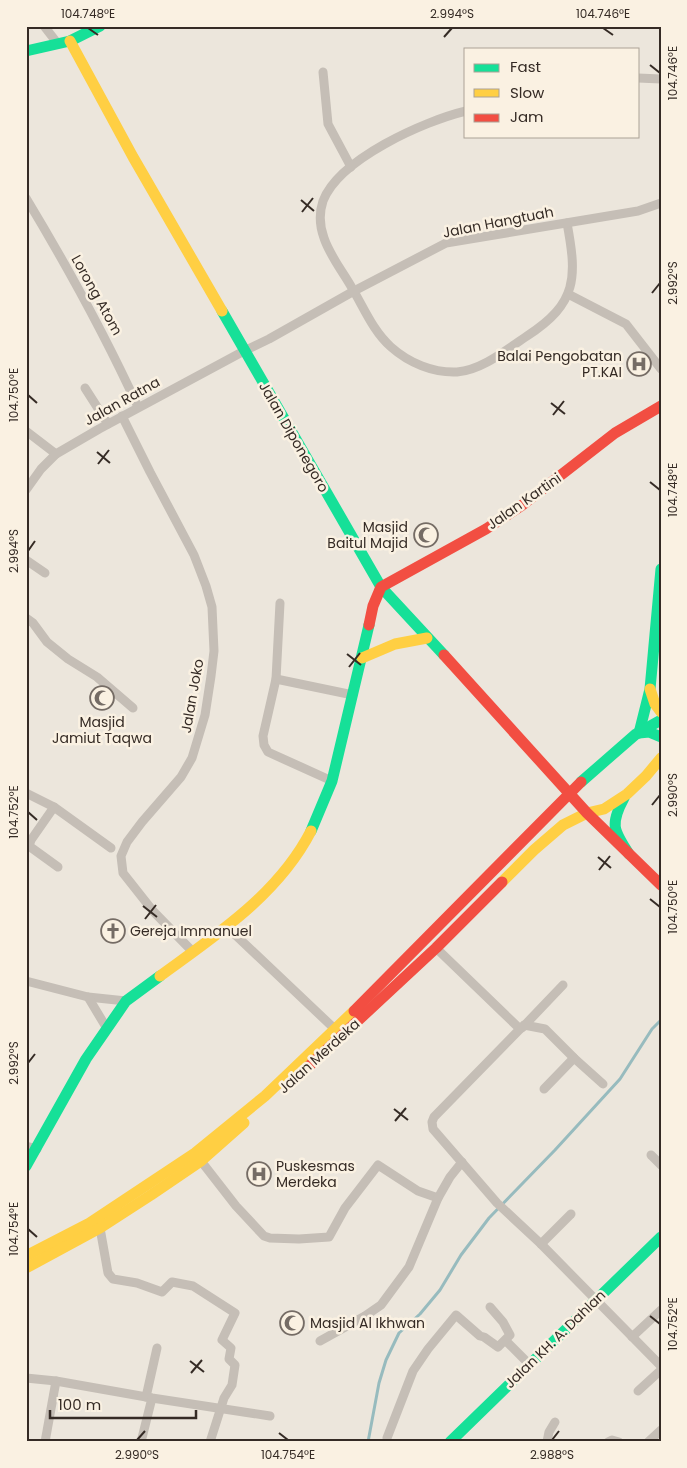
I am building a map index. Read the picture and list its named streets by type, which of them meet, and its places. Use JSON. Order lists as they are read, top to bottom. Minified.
{"streets":{"street":["Jalan Hangtuah","Lorong Atom","Jalan Ratna","Jalan Diponegoro","Jalan Kartini","Jalan Joko","Jalan Merdeka","Jalan KH. A. Dahlan"]},"crossings":[["Jalan Hangtuah","Jalan Ratna"],["Jalan Hangtuah","Jalan Diponegoro"],["Lorong Atom","Jalan Ratna"],["Jalan Ratna","Jalan Diponegoro"],["Jalan Ratna","Jalan Joko"],["Jalan Diponegoro","Jalan Kartini"],["Jalan Diponegoro","Jalan Merdeka"]],"places":{"hospital":["Balai Pengobatan PT.KAI","Puskesmas Merdeka"],"mosque":["Masjid Baitul Majid","Masjid Jamiut Taqwa","Masjid Al Ikhwan"],"church":["Gereja Immanuel"]},"legend":["Fast","Slow","Jam"],"scale_bar":"100 m","coordinates":["104.748°E","2.994°S","104.746°E","2.992°S","104.750°E","2.990°S","104.752°E","104.754°E","2.988°S"]}
